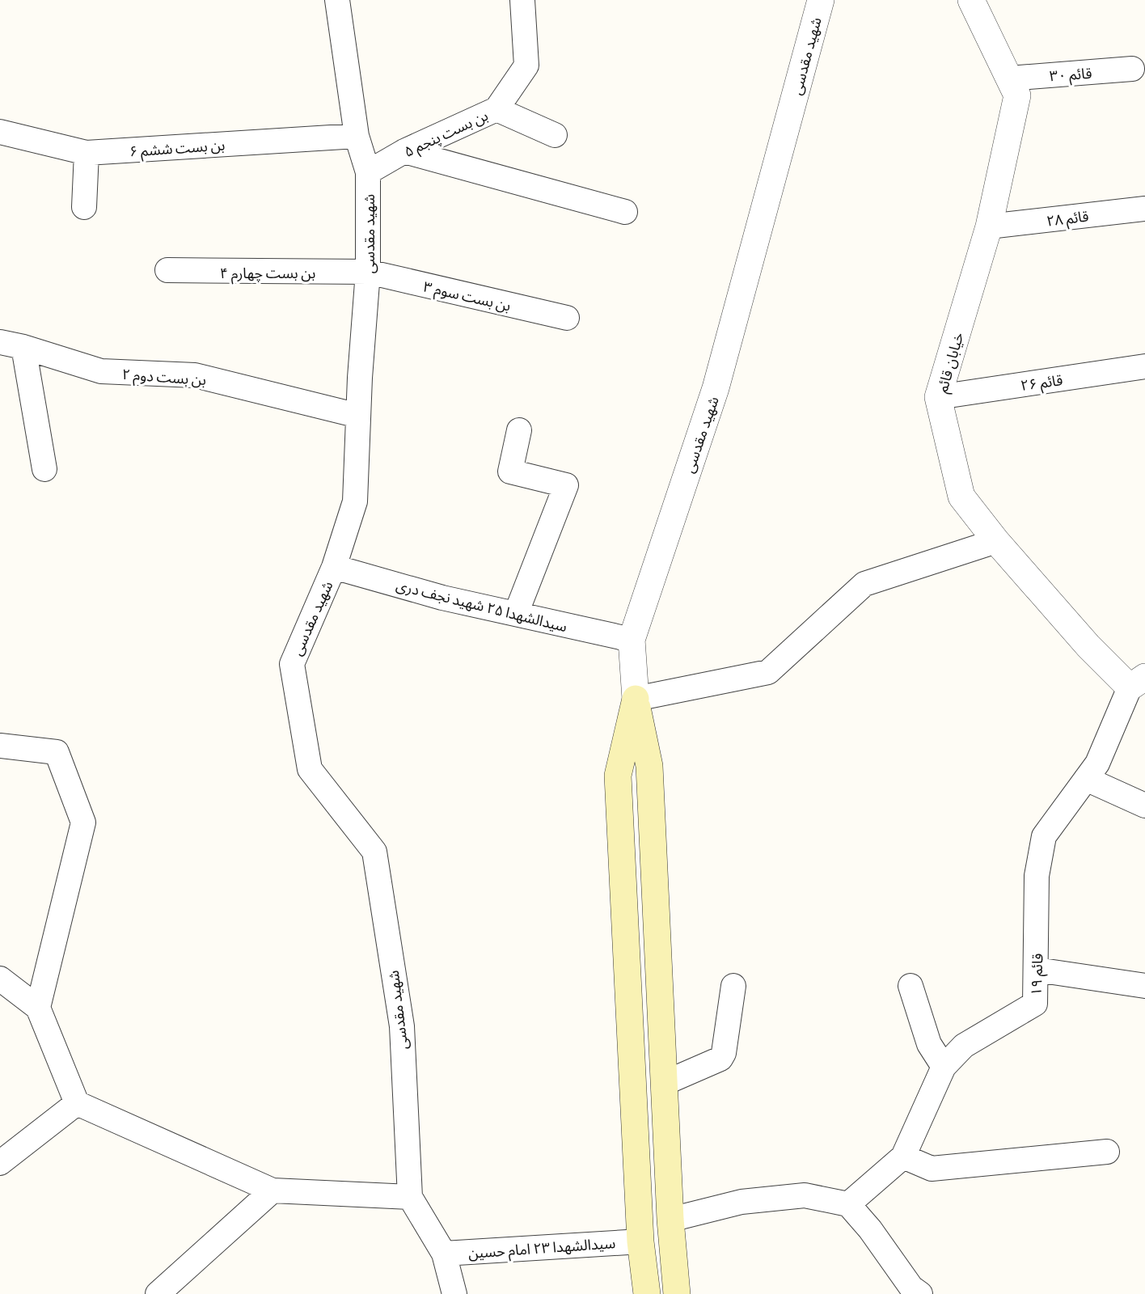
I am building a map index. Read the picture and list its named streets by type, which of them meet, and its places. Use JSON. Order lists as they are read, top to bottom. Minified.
{"streets":{"main road":["شهید مقدسی"],"street":["قائم ۳۰","بن بست پنجم ۵","بن بست ششم ۶","قائم ۲۸","بن بست چهارم ۴","بن بست سوم ۳","خیابان قائم","بن بست دوم ۲","قائم ۲۶","سیدالشهدا ۲۵ شهید نجف دری","قائم ۱۹","سیدالشهدا ۲۳ امام حسین"]},"crossings":[["شهید مقدسی","بن بست پنجم ۵"],["شهید مقدسی","بن بست ششم ۶"],["شهید مقدسی","بن بست چهارم ۴"],["شهید مقدسی","بن بست سوم ۳"],["شهید مقدسی","بن بست دوم ۲"],["شهید مقدسی","سیدالشهدا ۲۵ شهید نجف دری"],["شهید مقدسی","سیدالشهدا ۲۳ امام حسین"],["قائم ۳۰","خیابان قائم"],["قائم ۲۸","خیابان قائم"],["بن بست چهارم ۴","بن بست سوم ۳"],["خیابان قائم","قائم ۲۶"],["خیابان قائم","قائم ۱۹"]]}
